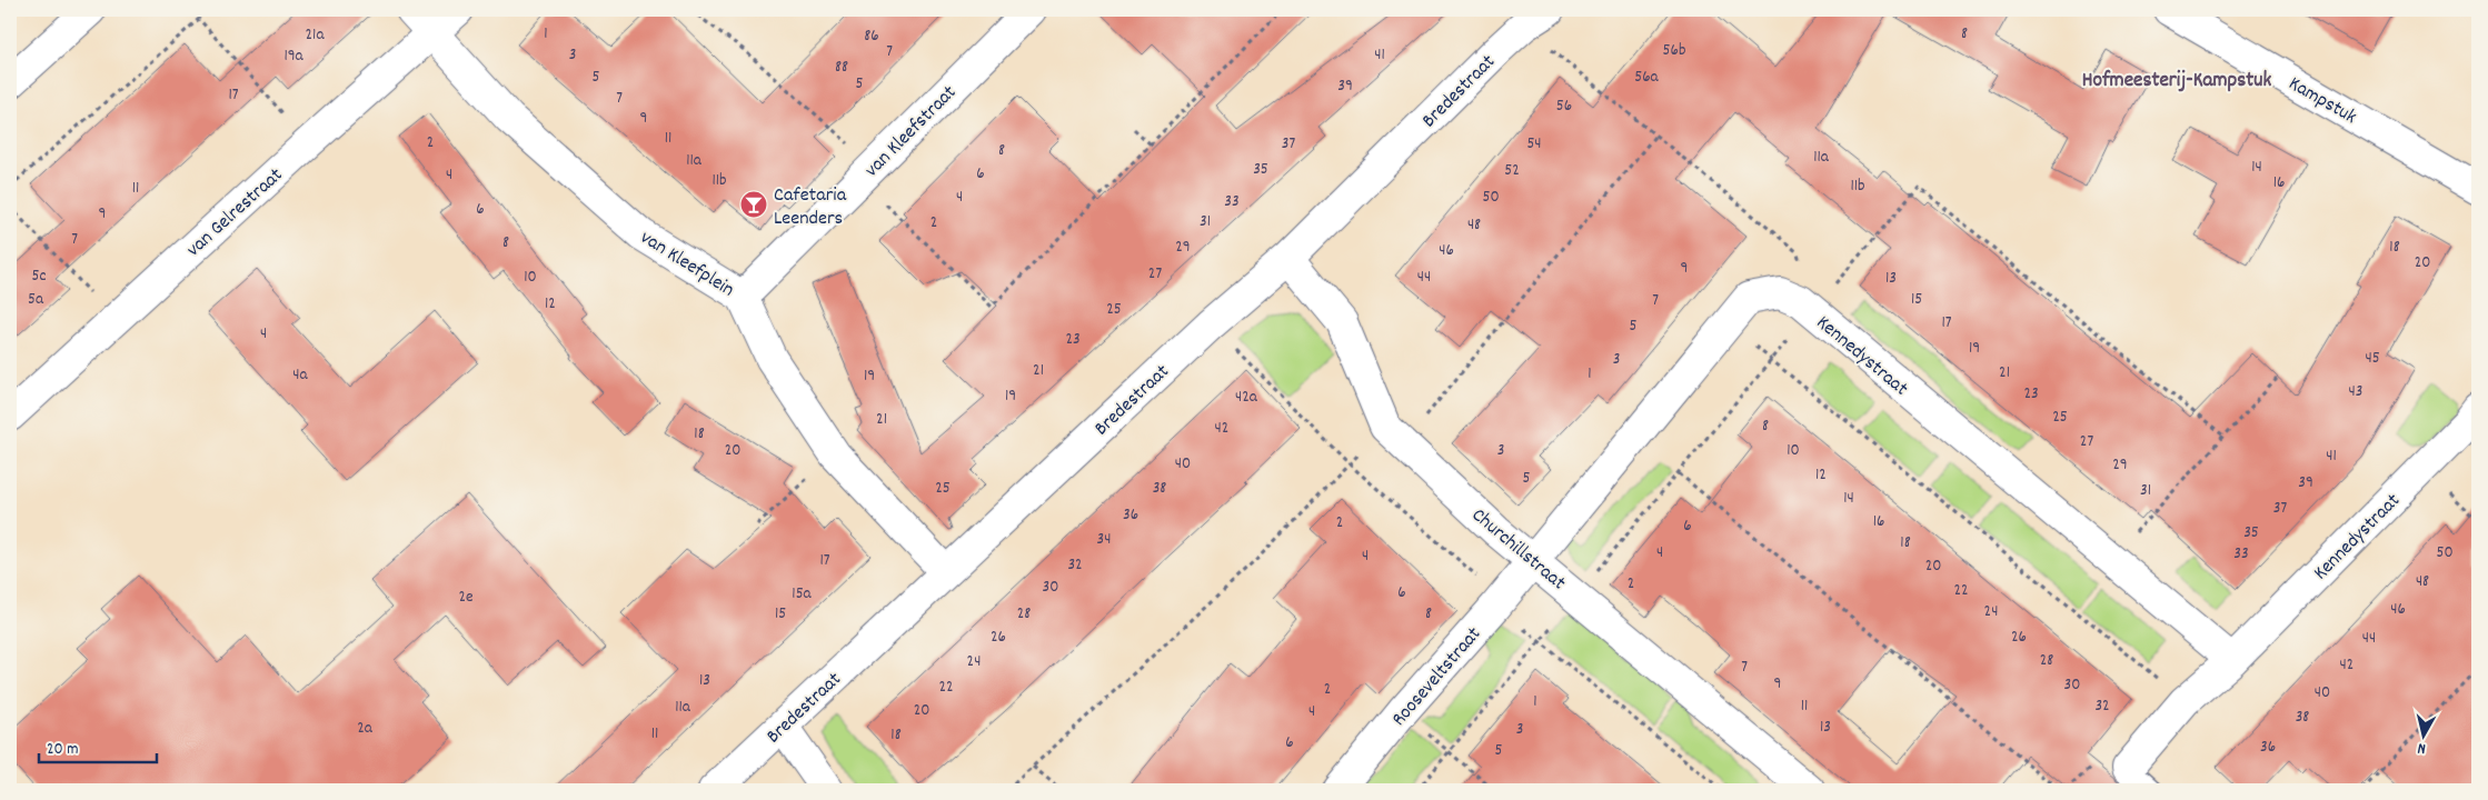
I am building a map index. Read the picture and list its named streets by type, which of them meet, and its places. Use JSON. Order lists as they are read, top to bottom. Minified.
{"streets":{"street":["Bredestraat","Kampstuk","van Kleefstraat","van Gelrestraat","van Kleefplein","Kennedystraat","Churchillstraat","Rooseveltstraat"]},"crossings":[["Bredestraat","van Kleefplein"],["Bredestraat","Churchillstraat"],["van Kleefstraat","van Kleefplein"],["van Gelrestraat","van Kleefplein"],["Kennedystraat","Churchillstraat"],["Kennedystraat","Rooseveltstraat"],["Churchillstraat","Rooseveltstraat"]],"districts":["Hofmeesterij-Kampstuk"],"places":{"bar":["Cafetaria Leenders"]},"house_numbers":["1","8","21a","86","56b","7","3","41","19a","88","5","56a","5","39","17","7","56","9","11","2","37","54","8","11a","11a","14","35","52","6","4","11b","16","11b","11","4","50","33","6","9","31","2","48","7","8","29","18","46","20","9","27","5c","10","44","13","5a","15","7","12","25","17","5","4","23","19","45","3","21","21","1","4a","19","43","23","19","42a","25","21","8","42","18","27","20","3","10","41","40","29","12","5","39","25","38","31","14","37","36","16","2","6","35","34","18","4","50","33","4","17","32","20","48","2","30","22","6","15a","2e","46","24","15","28","8","26","26","44","28","24","42","7","13","9","30","22","2","40","1","11","32","11a","20","4","38","13","2a","3","11","18","6","36","5"],"scale_bar":"20 m","north":"bottom"}
